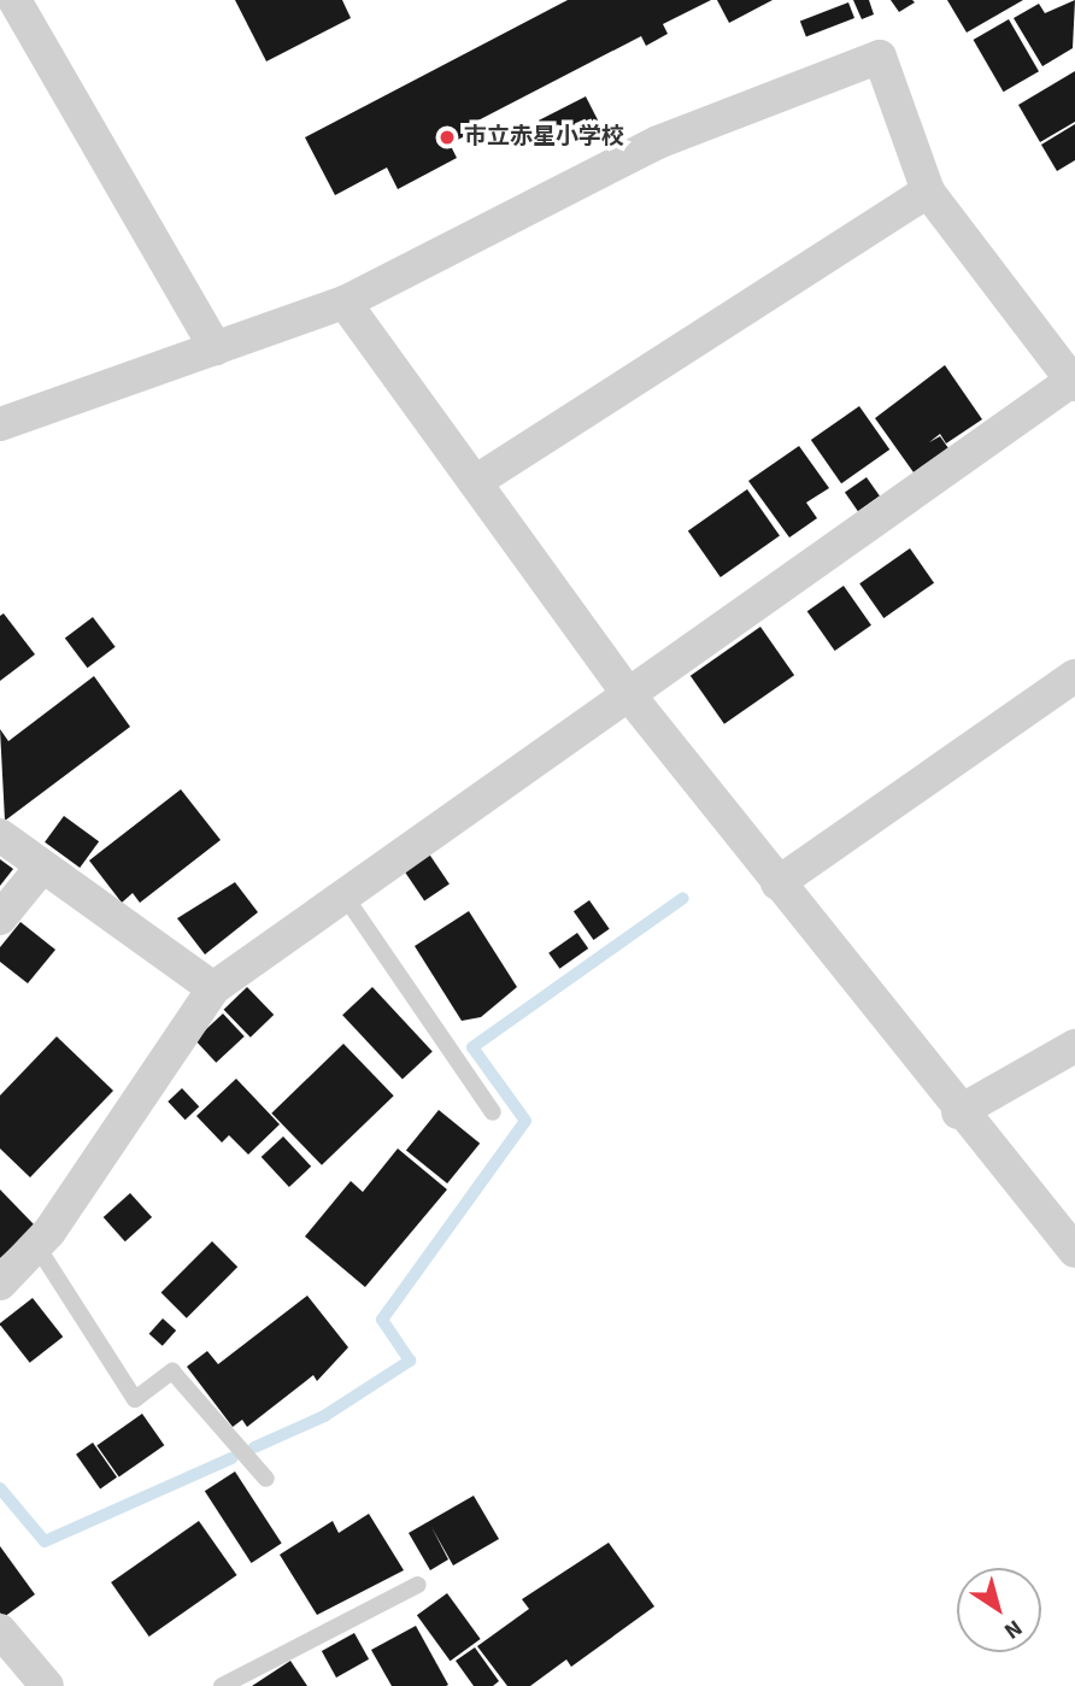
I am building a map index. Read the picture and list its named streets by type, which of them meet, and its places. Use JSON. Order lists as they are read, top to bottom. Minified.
{"places":["市立赤星小学校"],"north":"bottom right"}
